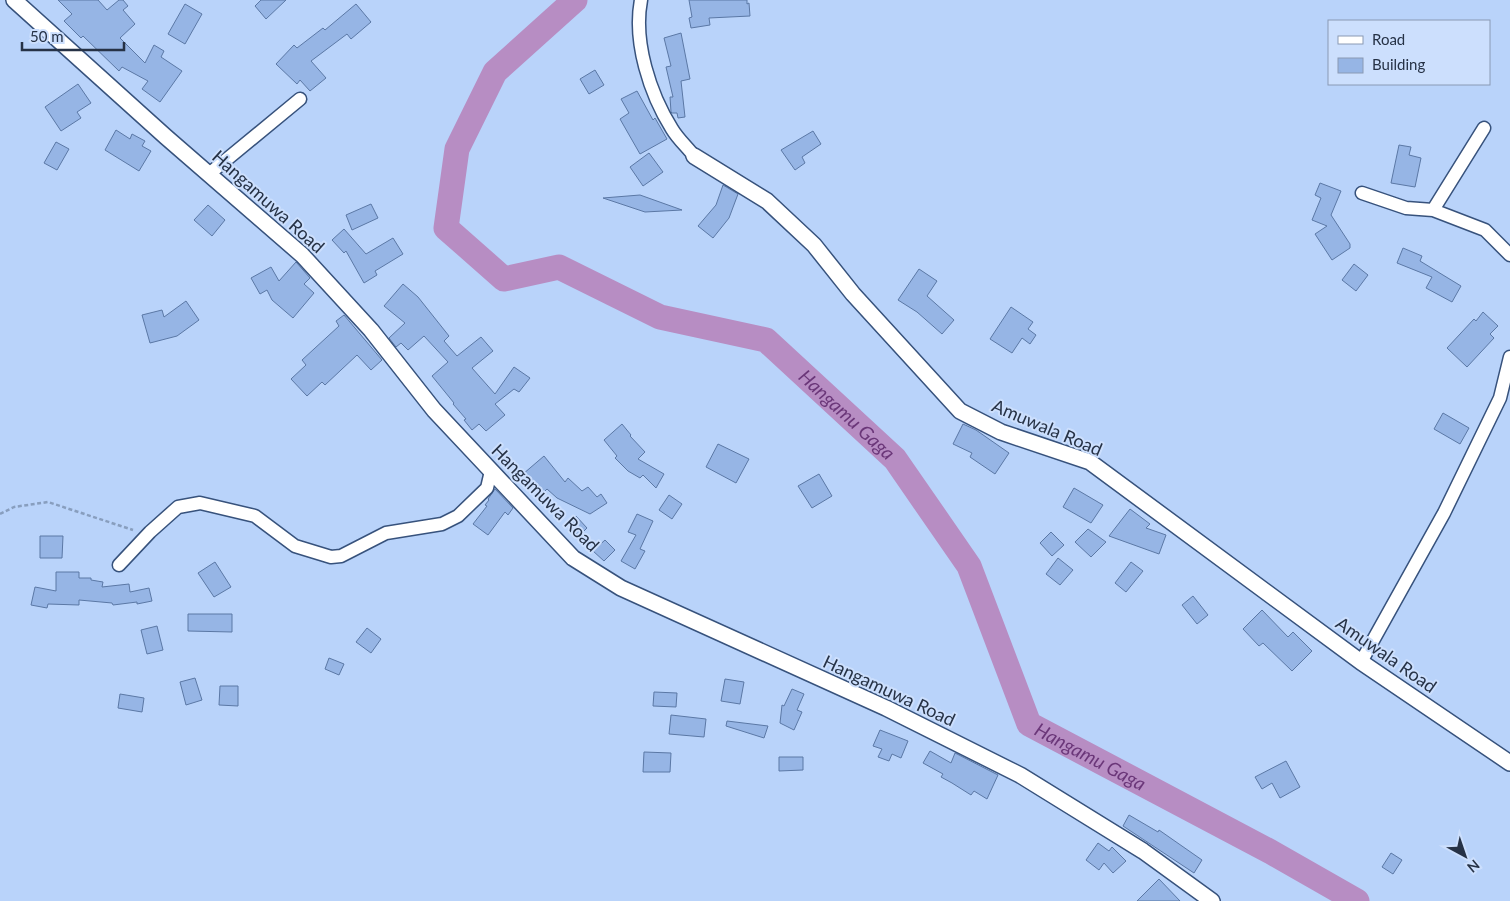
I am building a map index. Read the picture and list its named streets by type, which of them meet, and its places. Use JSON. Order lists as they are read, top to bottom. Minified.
{"streets":{"street":["Hangamuwa Road","Amuwala Road"]},"water":["Hangamu Gaga"],"legend":["Road","Building"],"scale_bar":"50 m","north":"bottom right"}
